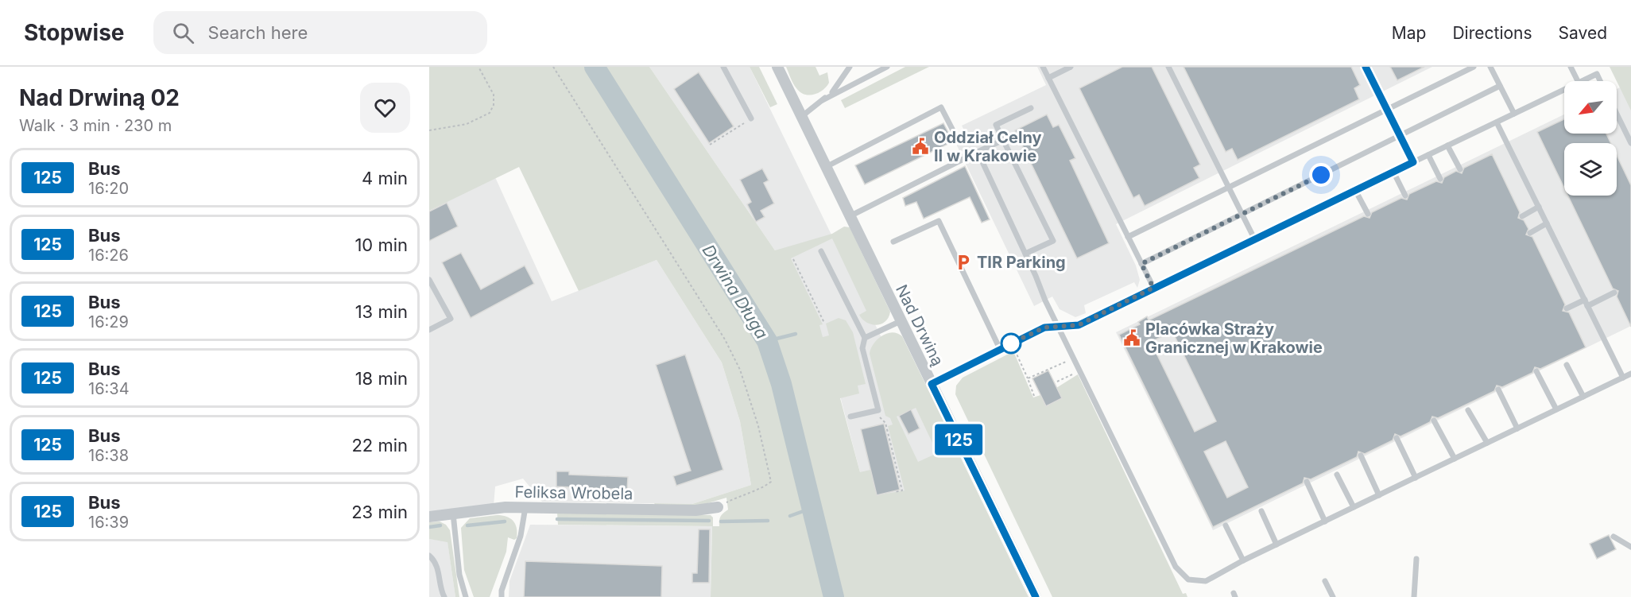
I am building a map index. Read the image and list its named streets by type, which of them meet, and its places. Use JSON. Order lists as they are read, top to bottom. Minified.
{"streets":{"street":["Nad Drwiną","Feliksa Wrobela"]},"water":["Drwina Długa"],"places":{"public building":["Oddział Celny II w Krakowie","Placówka Straży Granicznej w Krakowie"],"parking":["TIR Parking"]},"lines":["bus line 125"],"north":"bottom left","page":{"header":"Stopwise","search":"Search here","nav":["Map","Directions","Saved"],"heading":["Nad Drwiną 02","Walk · 3 min · 230 m"],"on_map":"125","list":[{"mark":"125","name":"Bus","note":"16:20","value":"4 min"},{"mark":"125","name":"Bus","note":"16:26","value":"10 min"},{"mark":"125","name":"Bus","note":"16:29","value":"13 min"},{"mark":"125","name":"Bus","note":"16:34","value":"18 min"},{"mark":"125","name":"Bus","note":"16:38","value":"22 min"},{"mark":"125","name":"Bus","note":"16:39","value":"23 min"}]}}
